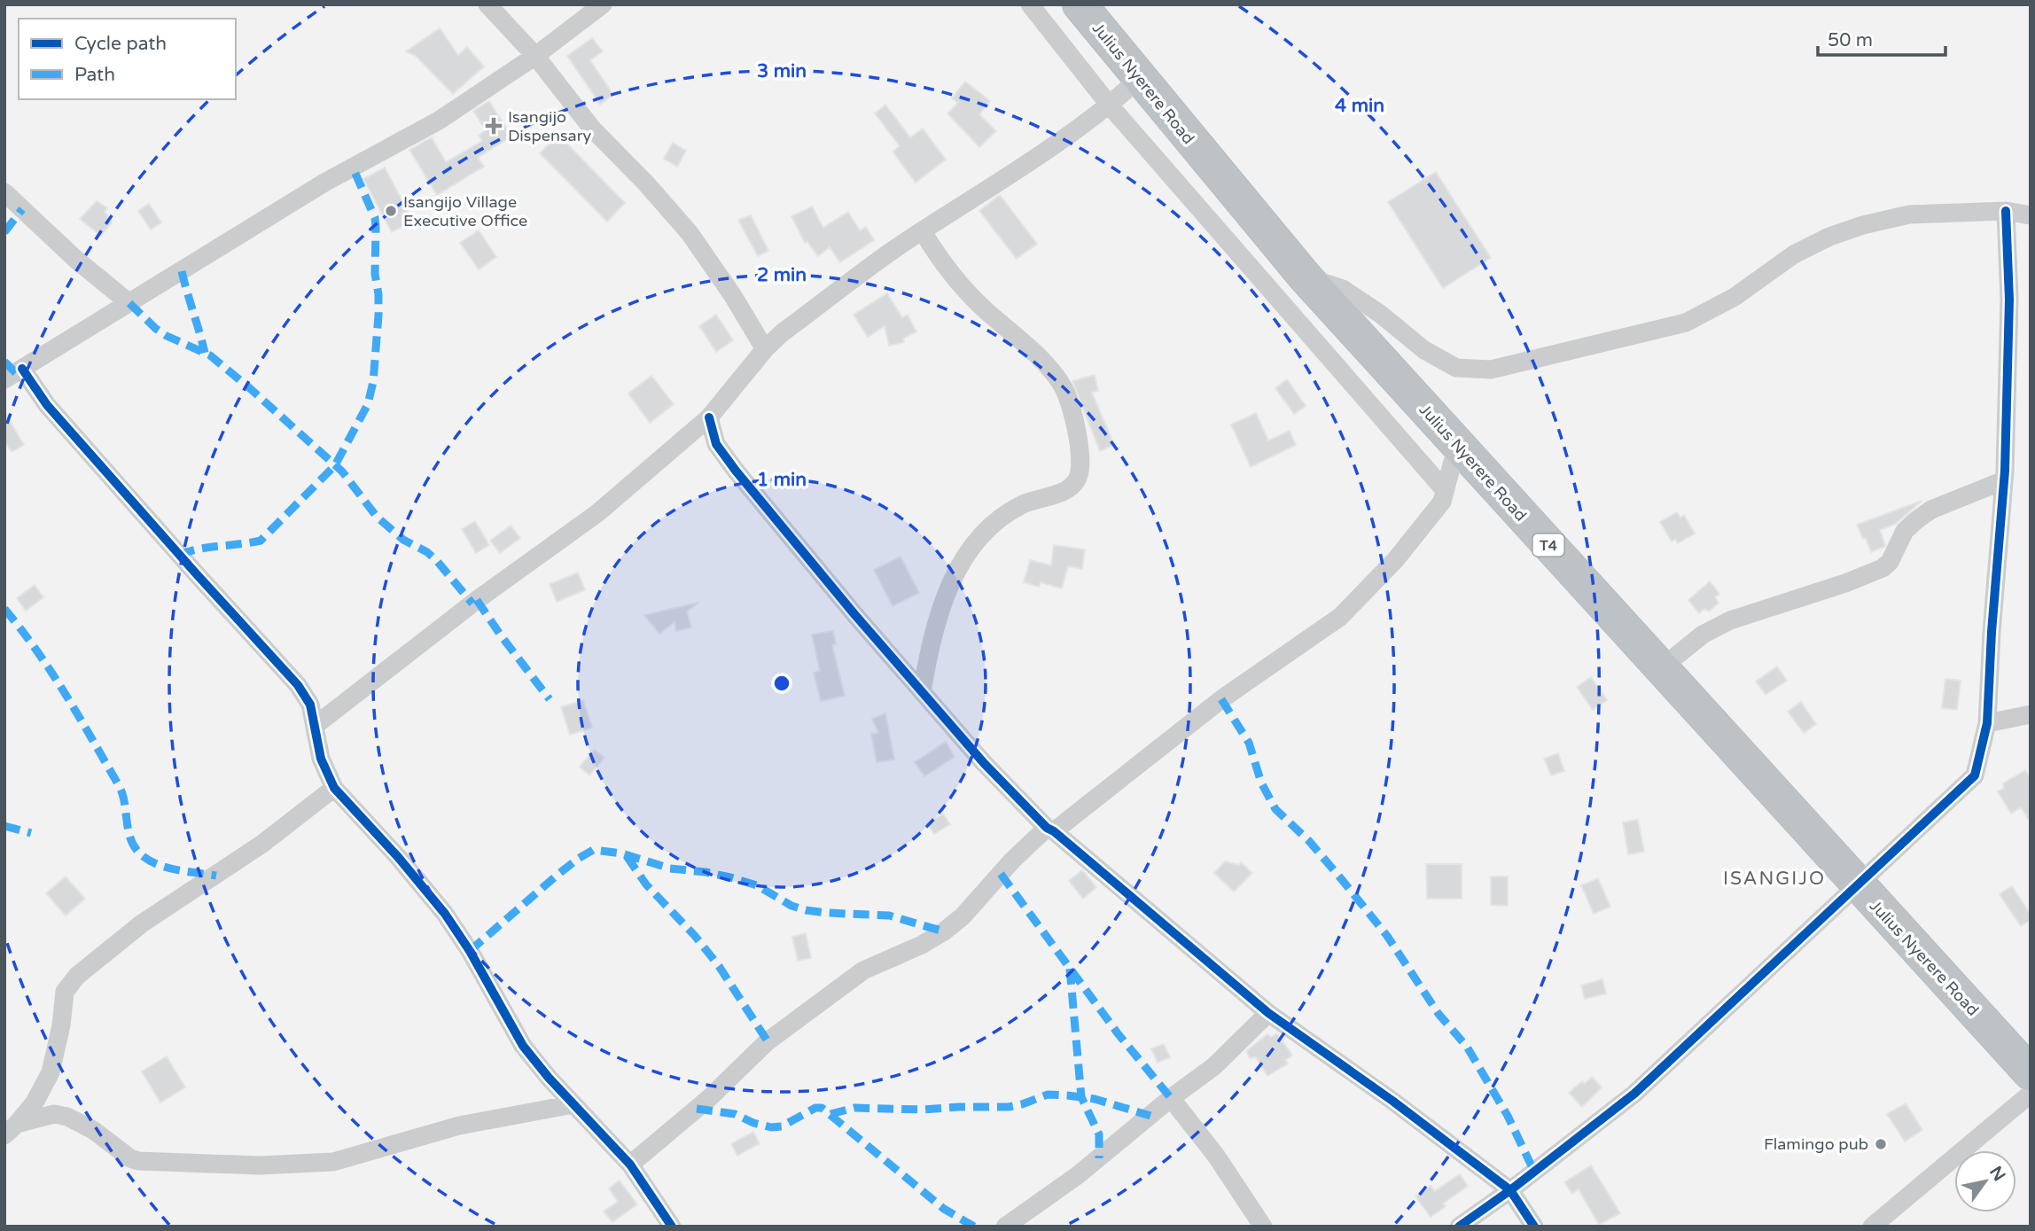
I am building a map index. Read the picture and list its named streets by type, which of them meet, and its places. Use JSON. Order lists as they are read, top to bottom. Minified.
{"streets":{"highway":["Julius Nyerere Road","T4"]},"districts":["ISANGIJO"],"places":{"health":["Isangijo Dispensary"],"other":["Isangijo Village Executive Office","Flamingo pub"]},"legend":["Cycle path","Path"],"scale_bar":"50 m","north":"top right","rings":["3 min","4 min","2 min","1 min"]}
